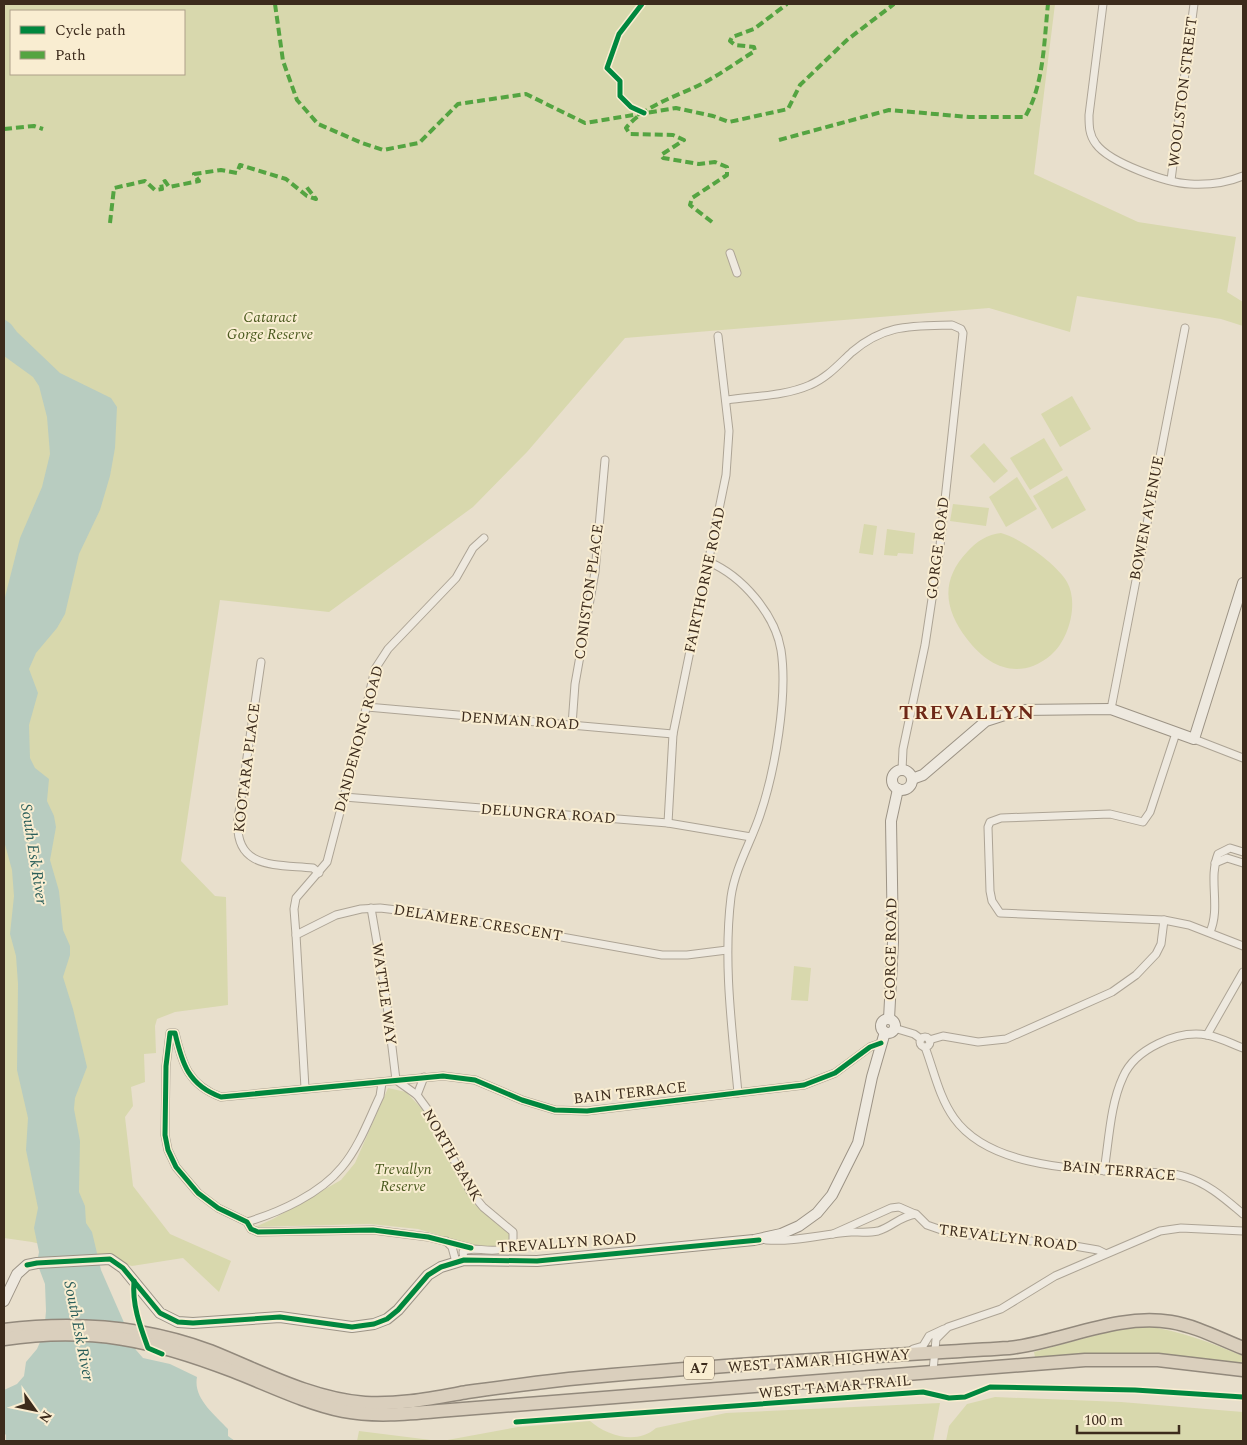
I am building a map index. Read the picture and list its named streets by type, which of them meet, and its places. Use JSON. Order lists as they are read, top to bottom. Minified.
{"streets":{"highway":["WEST TAMAR HIGHWAY","A7"],"street":["WOOLSTON STREET","BOWEN AVENUE","GORGE ROAD","FAIRTHORNE ROAD","CONISTON PLACE","DENMAN ROAD","DANDENONG ROAD","KOOTARA PLACE","DELUNGRA ROAD","DELAMERE CRESCENT","WATTLE WAY","BAIN TERRACE","NORTH BANK","TREVALLYN ROAD"],"cycle path":["WEST TAMAR TRAIL"]},"crossings":[["GORGE ROAD","FAIRTHORNE ROAD"],["GORGE ROAD","BAIN TERRACE"],["GORGE ROAD","TREVALLYN ROAD"],["FAIRTHORNE ROAD","DENMAN ROAD"],["FAIRTHORNE ROAD","DELUNGRA ROAD"],["CONISTON PLACE","DENMAN ROAD"],["DENMAN ROAD","DANDENONG ROAD"],["DANDENONG ROAD","KOOTARA PLACE"],["DANDENONG ROAD","DELUNGRA ROAD"],["DANDENONG ROAD","DELAMERE CRESCENT"],["DELAMERE CRESCENT","WATTLE WAY"],["WATTLE WAY","BAIN TERRACE"],["WATTLE WAY","NORTH BANK"],["BAIN TERRACE","NORTH BANK"],["WEST TAMAR HIGHWAY","A7"]],"districts":["TREVALLYN"],"water":["South Esk River"],"parks":["Cataract Gorge Reserve","Trevallyn Reserve"],"legend":["Cycle path","Path"],"scale_bar":"100 m","north":"bottom right"}
